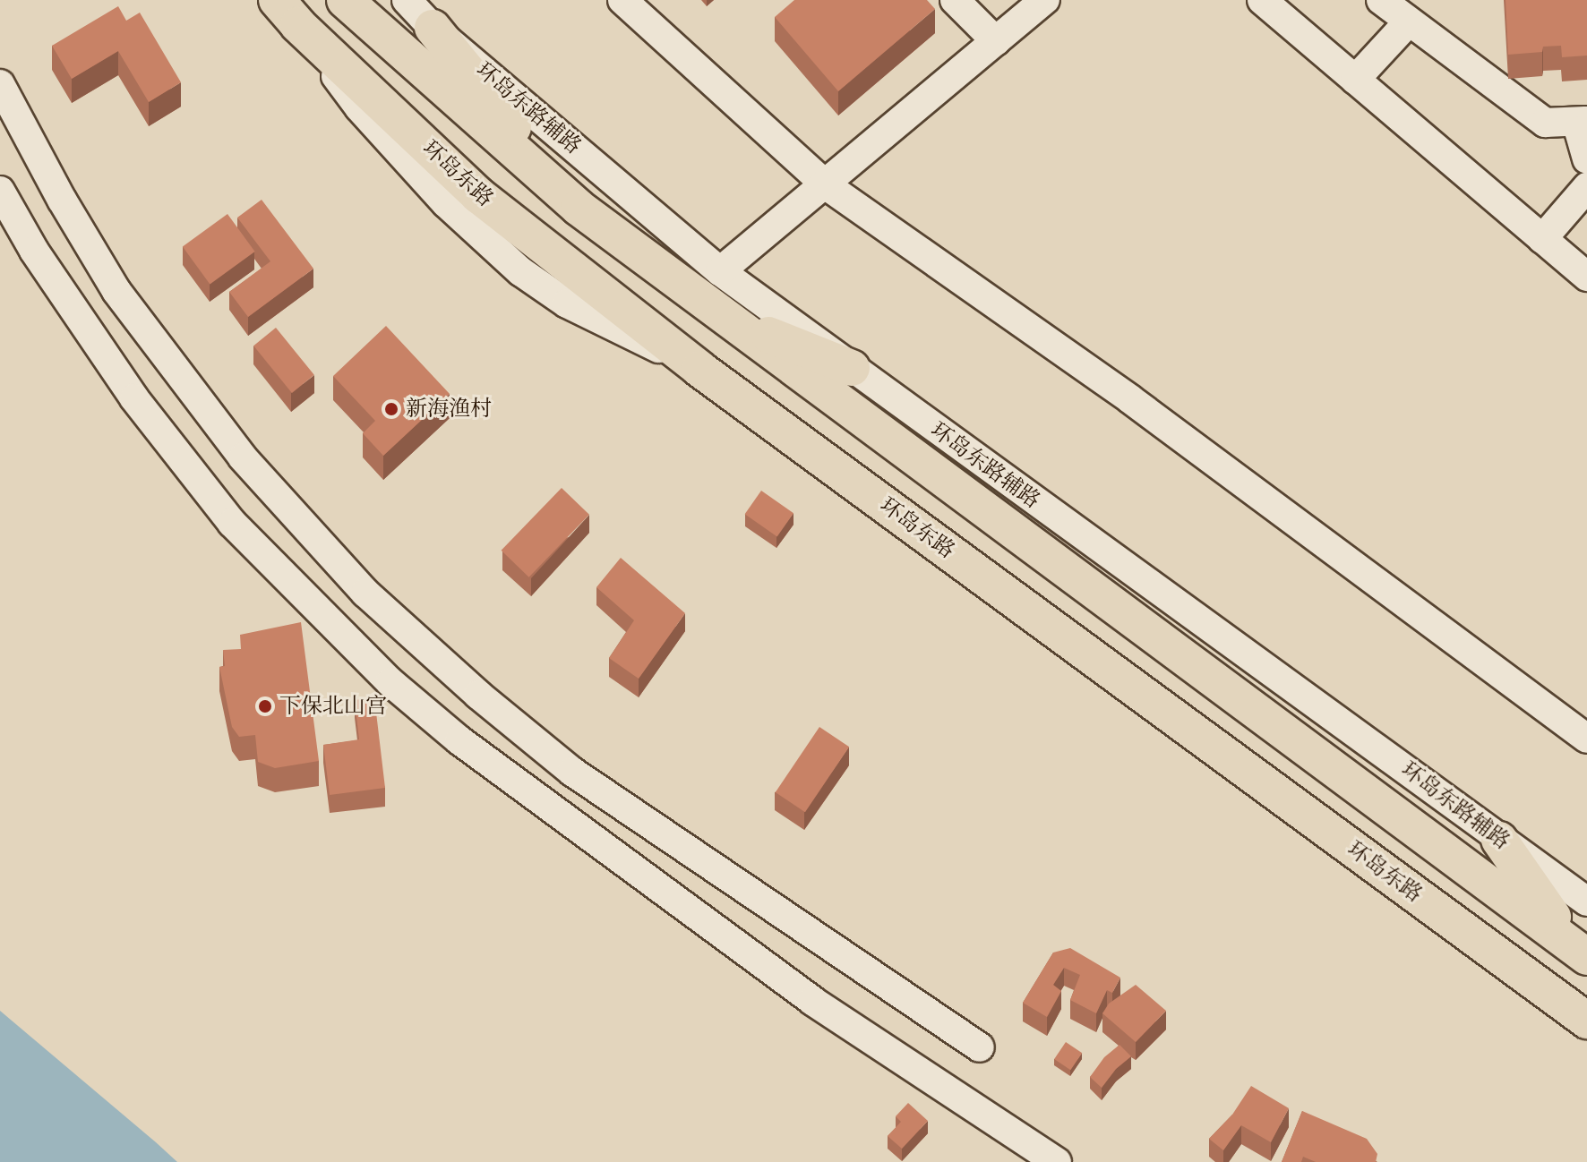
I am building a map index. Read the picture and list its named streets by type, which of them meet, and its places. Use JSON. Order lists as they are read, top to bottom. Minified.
{"streets":{"main road":["环岛东路"],"street":["环岛东路辅路"]},"places":["新海渔村","下保北山宫"]}
